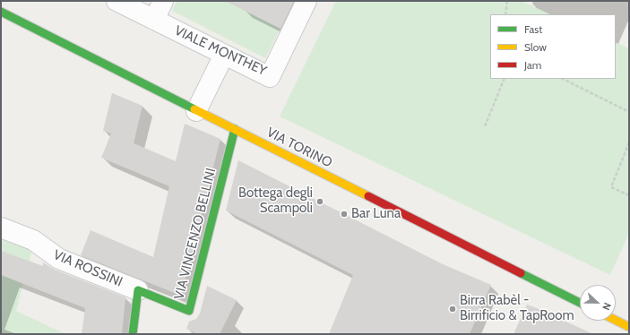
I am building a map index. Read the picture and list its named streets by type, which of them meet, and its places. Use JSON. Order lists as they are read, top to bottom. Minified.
{"streets":{"street":["VIALE MONTHEY","VIA TORINO","VIA VINCENZO BELLINI","VIA ROSSINI"]},"crossings":[["VIA TORINO","VIA VINCENZO BELLINI"],["VIA VINCENZO BELLINI","VIA ROSSINI"]],"places":["Bottega degli Scampoli","Bar Luna","Birra Rabèl - Birrificio & TapRoom"],"legend":["Fast","Slow","Jam"],"north":"right"}
